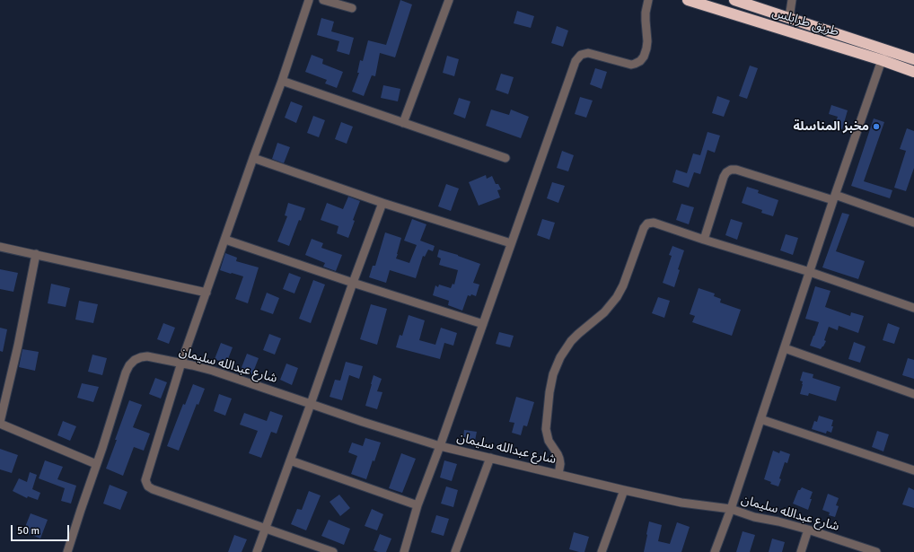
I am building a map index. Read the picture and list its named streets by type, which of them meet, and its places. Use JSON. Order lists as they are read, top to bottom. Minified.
{"streets":{"highway":["طريق طرابلس"],"street":["شارع عبدالله سليمان"]},"places":["مخبز المناسلة"],"scale_bar":"50 m"}
